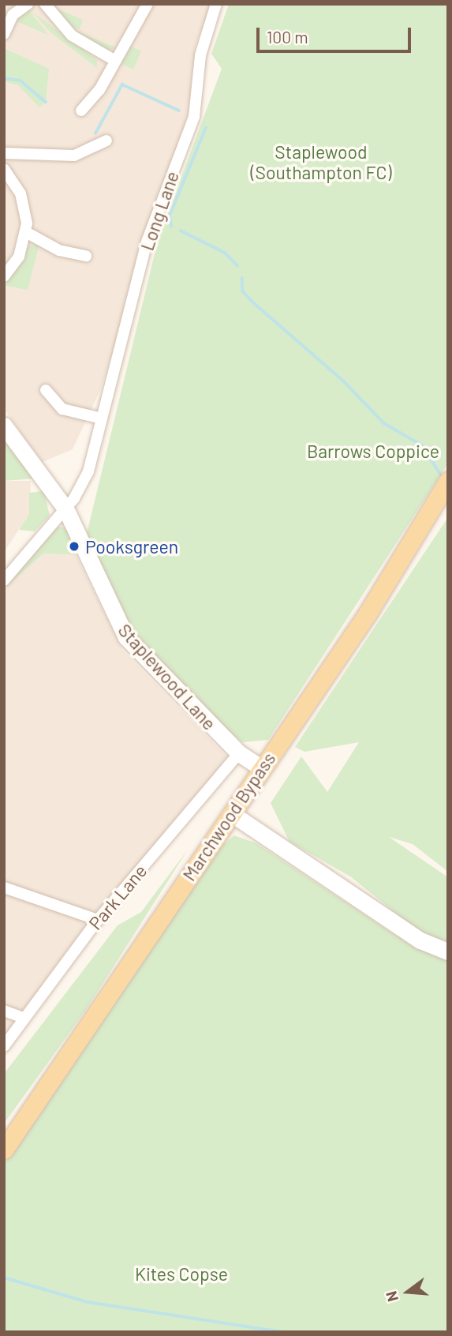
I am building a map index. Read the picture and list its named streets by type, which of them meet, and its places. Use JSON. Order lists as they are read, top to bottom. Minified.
{"streets":{"main road":["Marchwood Bypass"],"street":["Long Lane","Staplewood Lane","Park Lane"]},"crossings":[["Long Lane","Staplewood Lane"],["Staplewood Lane","Marchwood Bypass"],["Staplewood Lane","Park Lane"]],"parks":["Staplewood (Southampton FC)","Barrows Coppice","Kites Copse"],"places":["Pooksgreen"],"scale_bar":"100 m","north":"left"}
